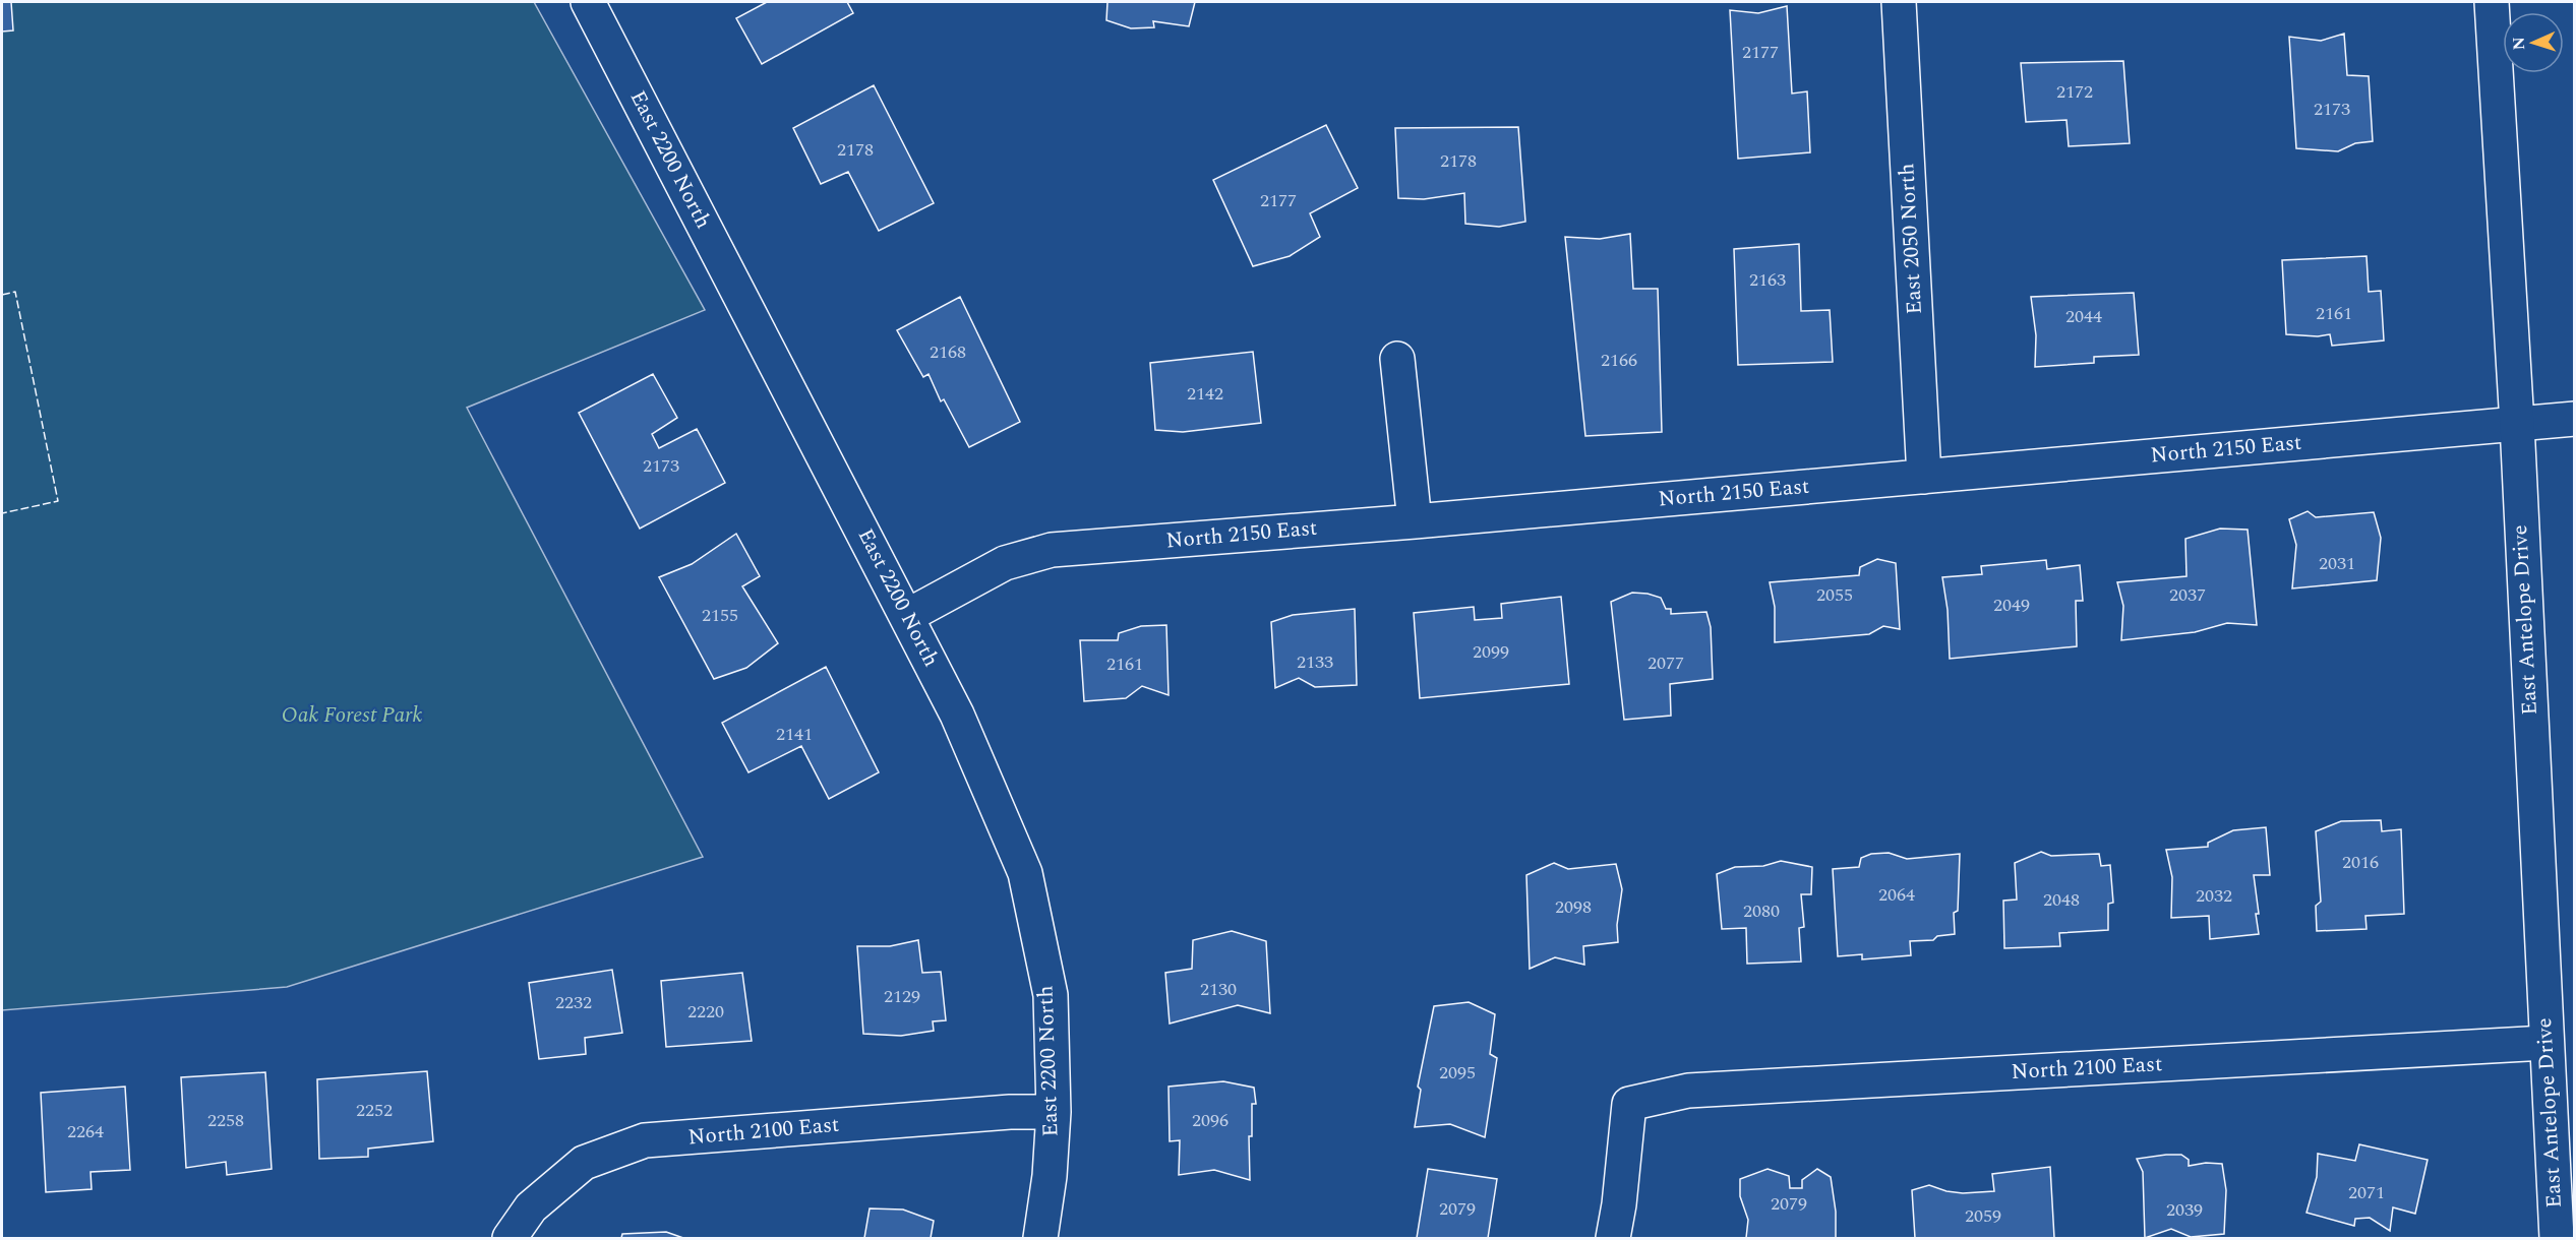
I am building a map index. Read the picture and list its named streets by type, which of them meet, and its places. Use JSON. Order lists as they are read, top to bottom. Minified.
{"streets":{"street":["East 2200 North","East 2050 North","North 2150 East","East Antelope Drive","North 2100 East"]},"crossings":[["East 2200 North","North 2150 East"],["East 2200 North","North 2100 East"],["East 2050 North","North 2150 East"],["North 2150 East","East Antelope Drive"],["East Antelope Drive","North 2100 East"]],"parks":["Oak Forest Park"],"house_numbers":["2177","2172","2173","2178","2178","2177","2163","2161","2044","2168","2166","2142","2173","2031","2055","2037","2049","2155","2099","2133","2077","2161","2141","2016","2064","2032","2048","2098","2080","2130","2129","2232","2220","2095","2252","2258","2096","2264","2071","2079","2079","2039","2059"],"north":"left"}
